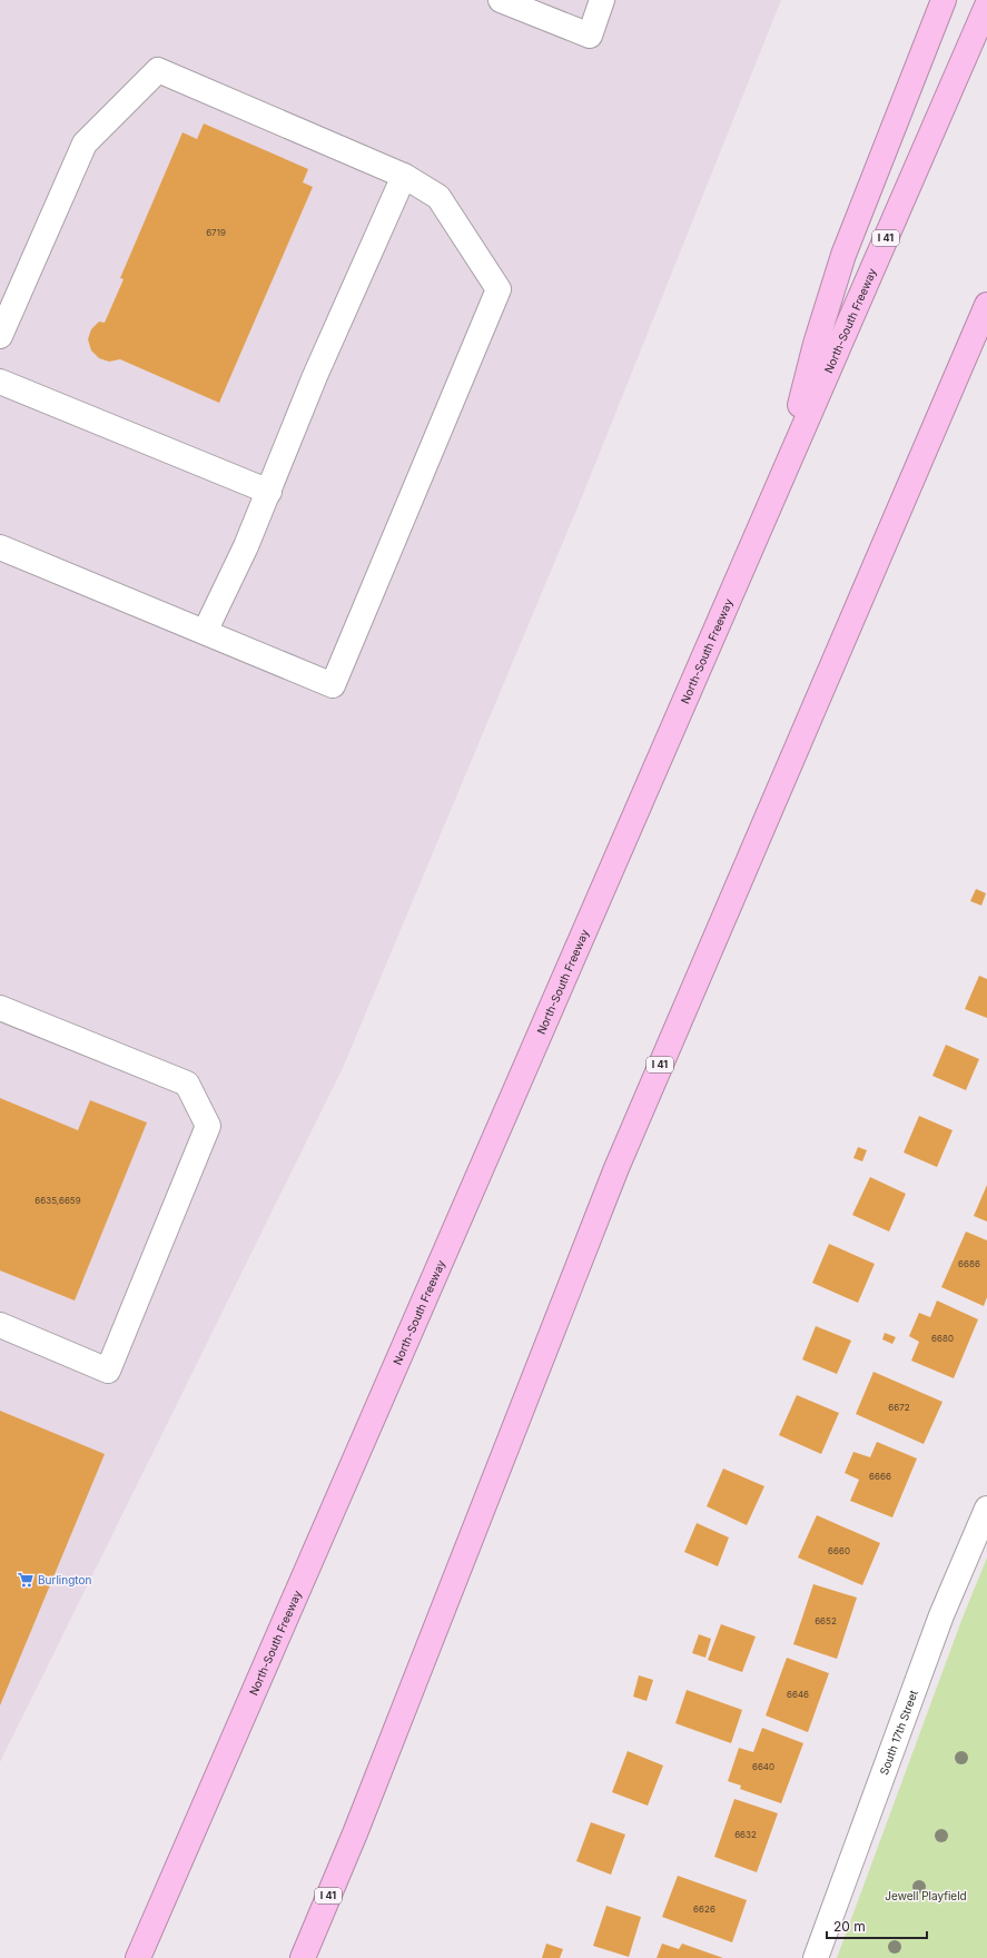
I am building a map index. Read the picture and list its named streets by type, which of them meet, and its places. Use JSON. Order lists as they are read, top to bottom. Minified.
{"streets":{"highway":["I 41","North-South Freeway"],"street":["South 17th Street"]},"parks":["Jewell Playfield"],"places":{"supermarket":["Burlington"]},"house_numbers":["6719","6635,6659","6686","6680","6672","6666","6660","6652","6646","6640","6632","6626"],"scale_bar":"20 m"}
